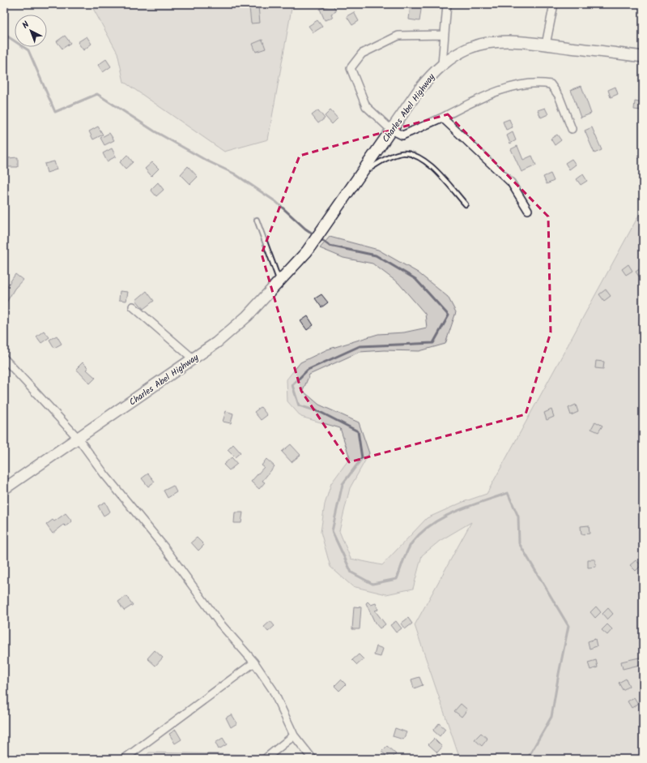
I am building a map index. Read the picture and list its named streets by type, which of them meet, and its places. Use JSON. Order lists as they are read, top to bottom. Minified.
{"streets":{"main road":["Charles Abel Highway"]},"north":"top left"}
